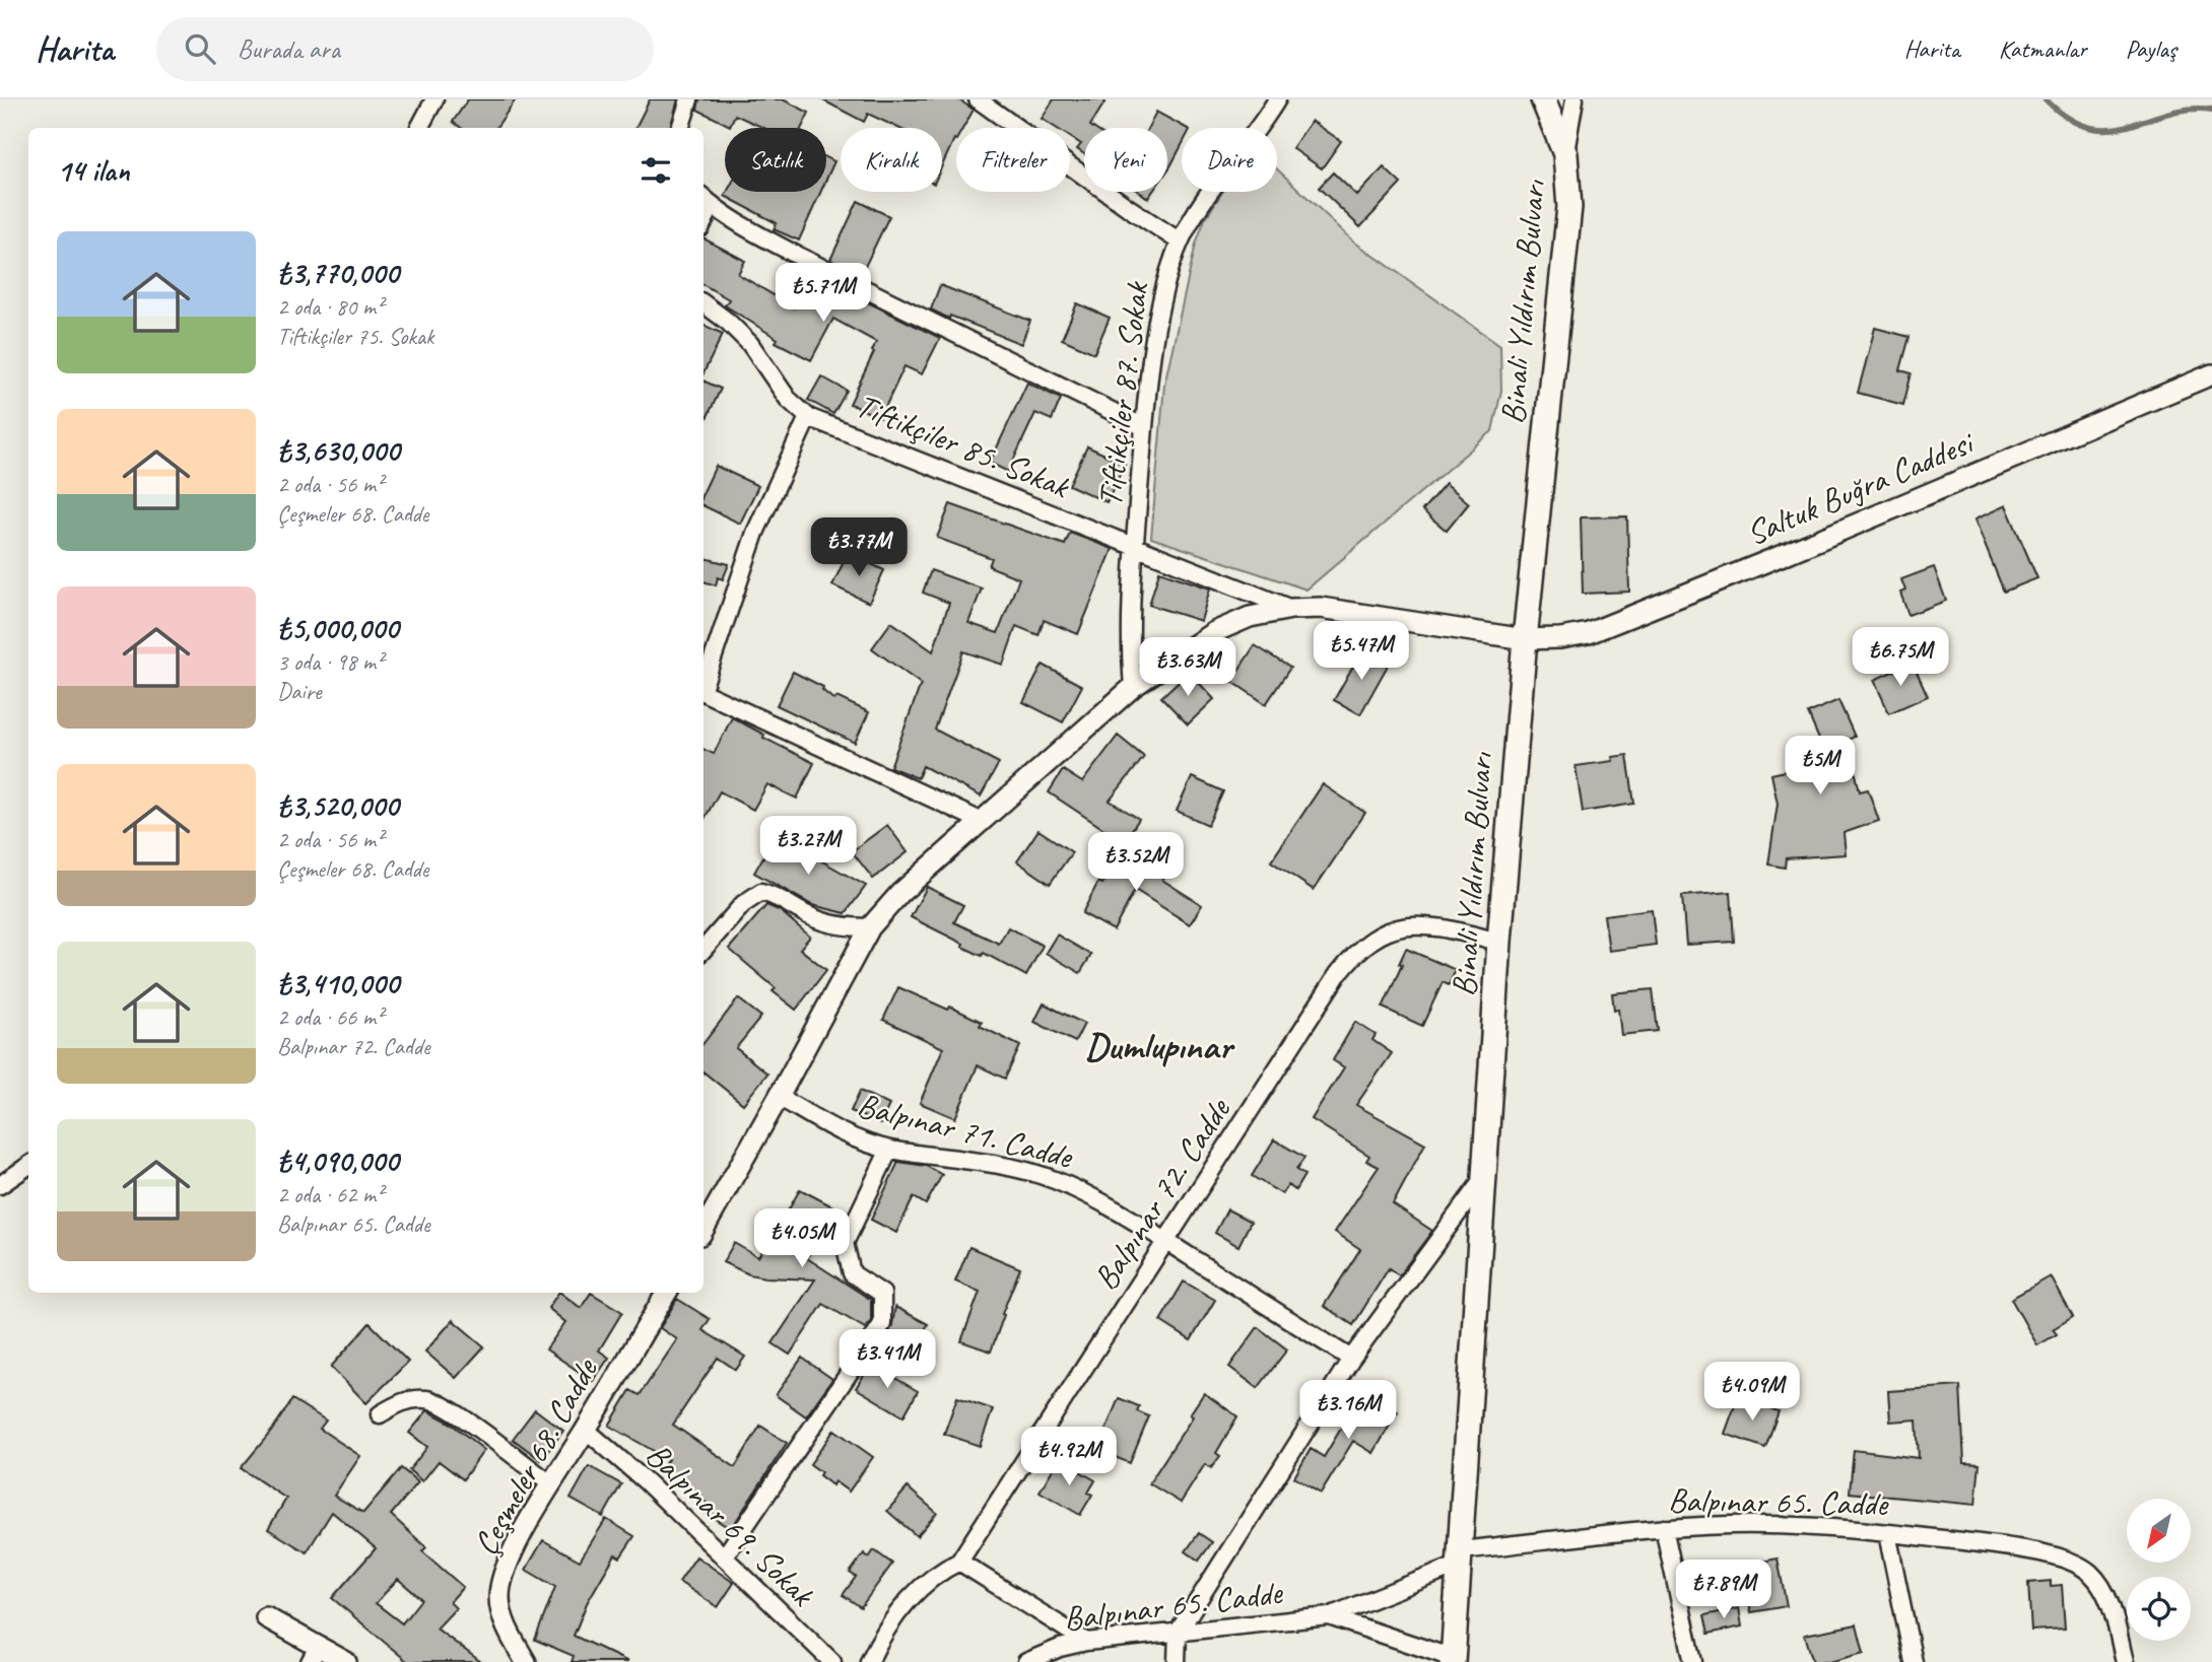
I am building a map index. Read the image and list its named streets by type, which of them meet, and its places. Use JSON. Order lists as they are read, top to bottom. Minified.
{"streets":{"main road":["Binali Yıldırım Bulvarı"],"street":["Tiftikçiler 87. Sokak","Tiftikçiler 85. Sokak","Saltuk Buğra Caddesi","Balpınar 71. Cadde","Balpınar 72. Cadde","Çeşmeler 68. Cadde","Balpınar 65. Cadde","Balpınar 69. Sokak"]},"crossings":[["Binali Yıldırım Bulvarı","Saltuk Buğra Caddesi"],["Binali Yıldırım Bulvarı","Balpınar 72. Cadde"],["Binali Yıldırım Bulvarı","Balpınar 65. Cadde"],["Tiftikçiler 87. Sokak","Tiftikçiler 85. Sokak"],["Balpınar 71. Cadde","Balpınar 72. Cadde"],["Çeşmeler 68. Cadde","Balpınar 69. Sokak"]],"districts":["Dumlupınar"],"north":"bottom left","page":{"header":"Harita","search":"Burada ara","nav":["Harita","Katmanlar","Paylaş"],"chip":["Satılık","Kiralık","Filtreler","Yeni","Daire"],"heading":"14 ilan","list":[{"name":"₺3,770,000","note":"2 oda · 80 m² · Tiftikçiler 75. Sokak"},{"name":"₺3,630,000","note":"2 oda · 56 m² · Çeşmeler 68. Cadde"},{"name":"₺5,000,000","note":"3 oda · 98 m² · Daire"},{"name":"₺3,520,000","note":"2 oda · 56 m² · Çeşmeler 68. Cadde"},{"name":"₺3,410,000","note":"2 oda · 66 m² · Balpınar 72. Cadde"},{"name":"₺4,090,000","note":"2 oda · 62 m² · Balpınar 65. Cadde"}],"price":["₺5.71M","₺3.77M","₺5.47M","₺6.75M","₺3.63M","₺5M","₺3.27M","₺3.52M","₺4.05M","₺3.41M","₺4.09M","₺3.16M","₺4.92M","₺7.89M"]}}
